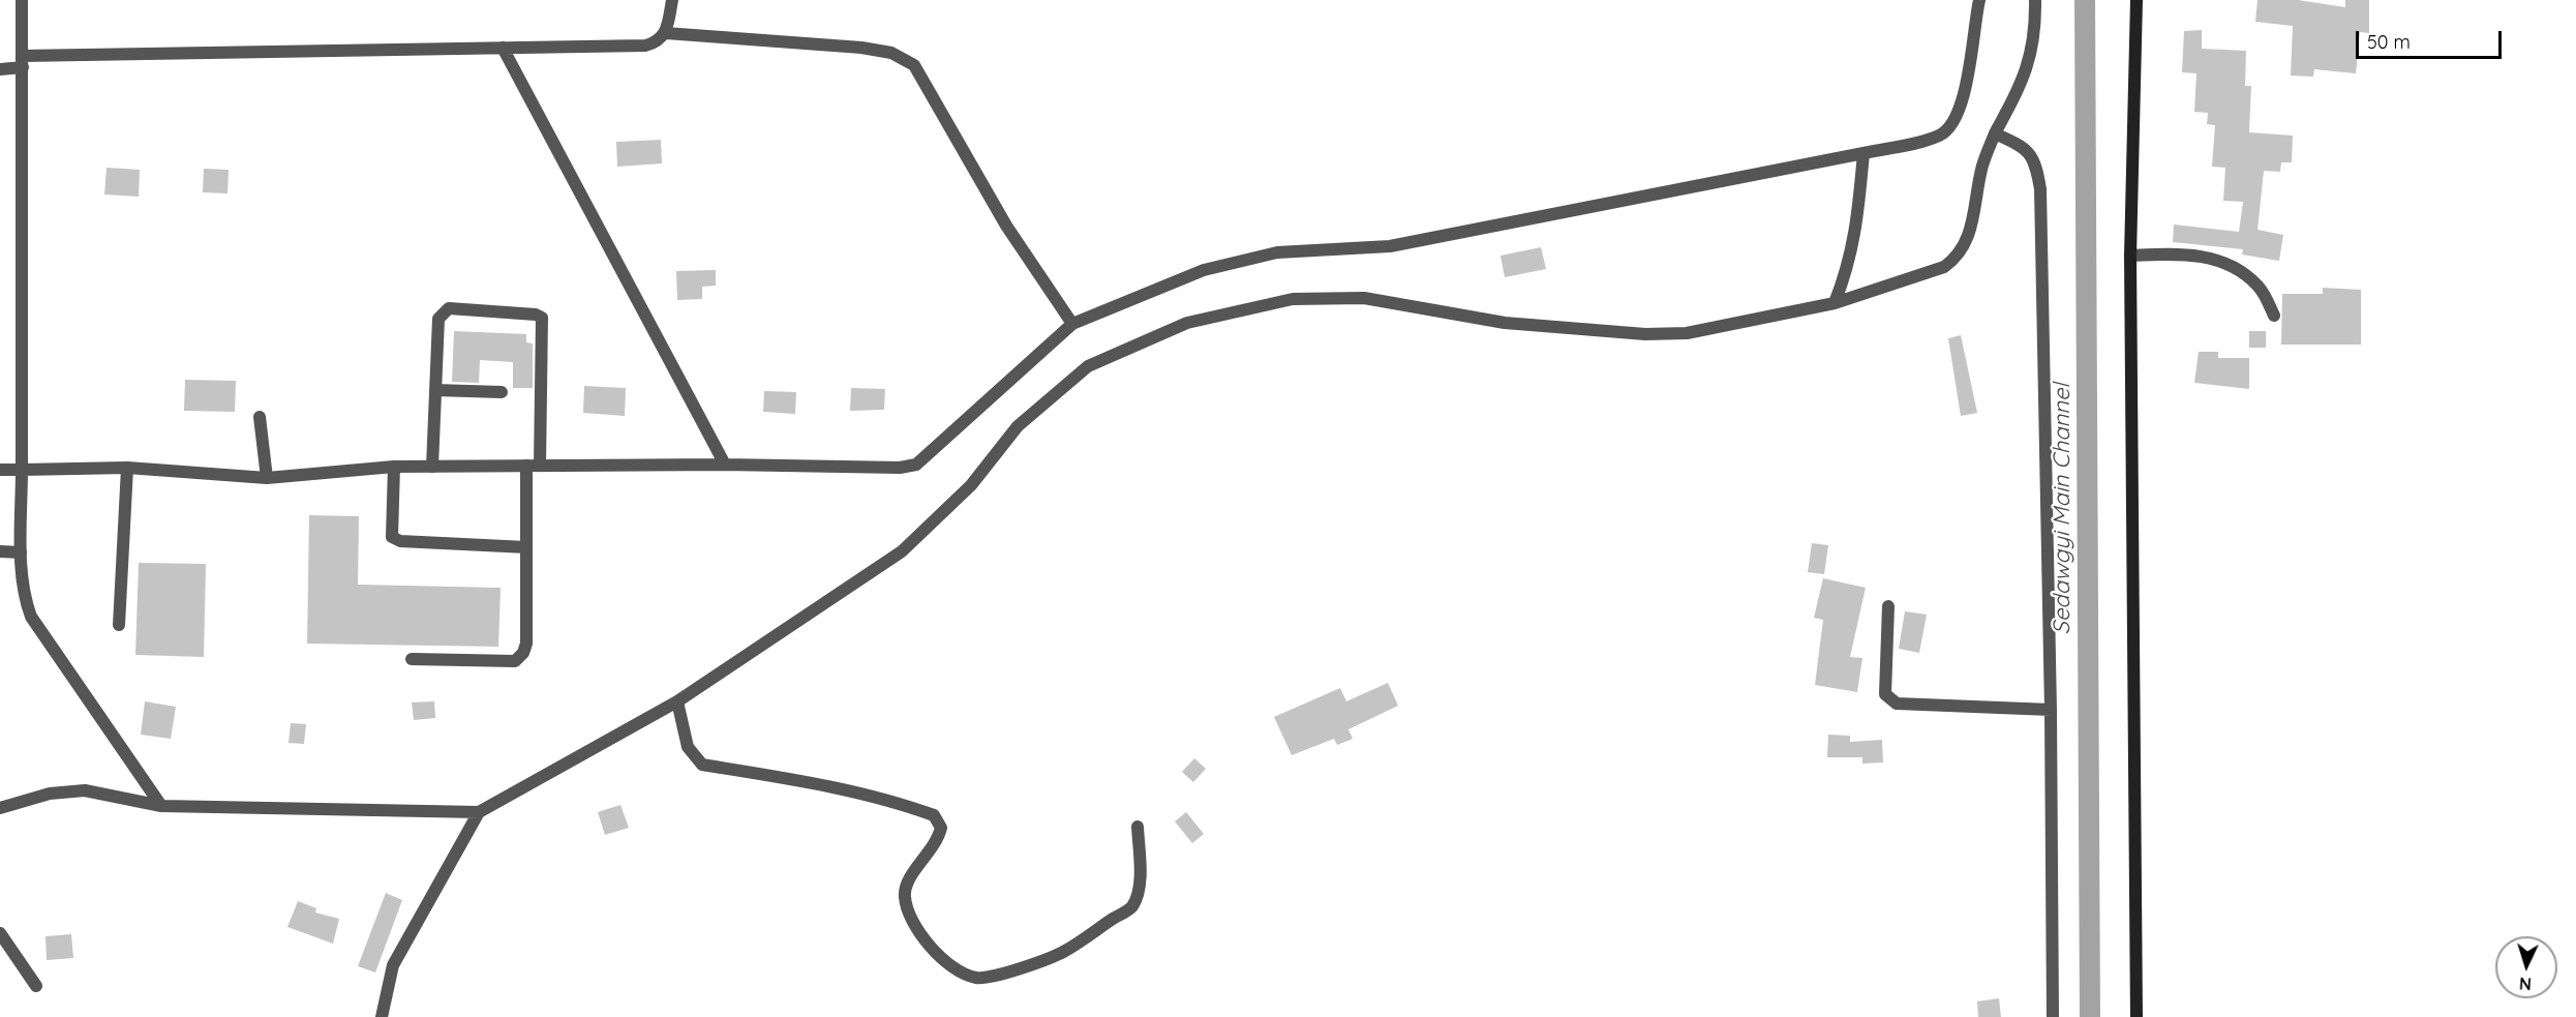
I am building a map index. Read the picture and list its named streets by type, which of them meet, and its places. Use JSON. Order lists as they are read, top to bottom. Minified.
{"water":["Sedawgyi Main Channel"],"scale_bar":"50 m","north":"bottom"}
